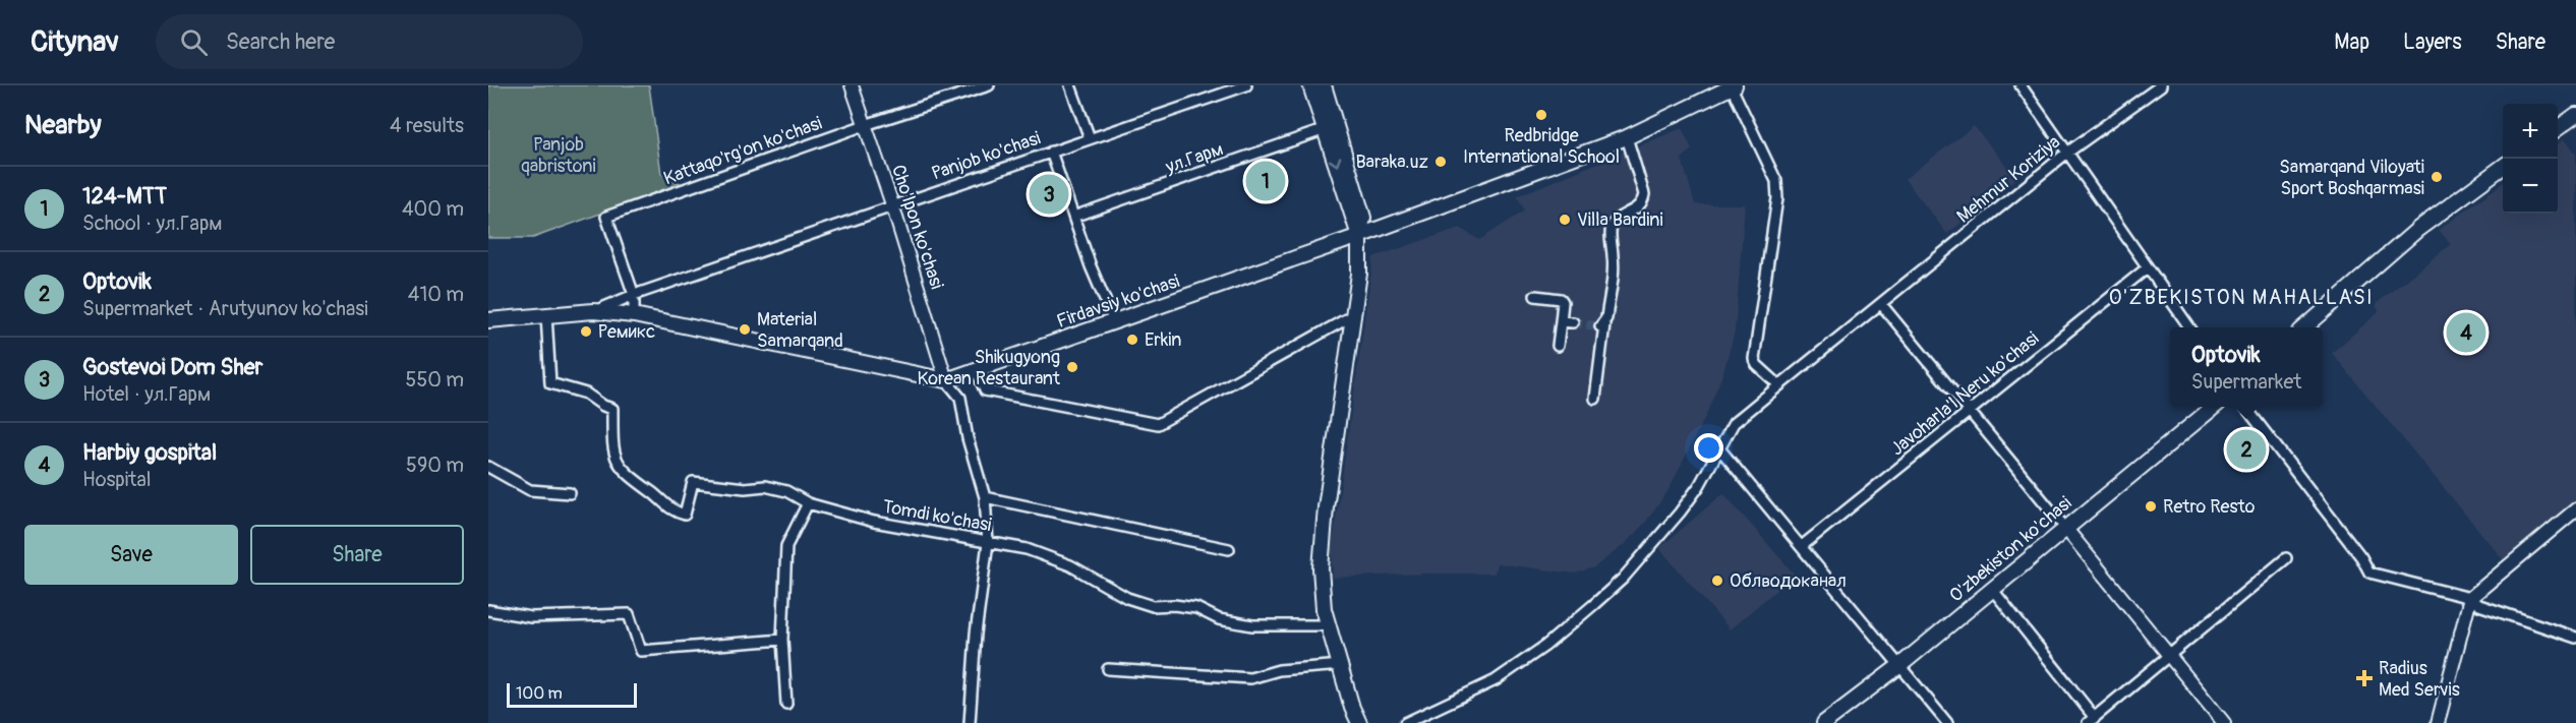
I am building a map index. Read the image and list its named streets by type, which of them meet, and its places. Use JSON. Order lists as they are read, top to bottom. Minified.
{"streets":{"main road":["Firdavsiy ko'chasi","O'zbekiston ko'chasi"],"street":["Kattaqo'rg'on ko'chasi","Panjob ko'chasi","ул.Гарм","Mehmur Koriziya","Cho'lpon ko'chasi","Javoharla'l Neru ko'chasi","Tomdi ko'chasi"]},"crossings":[["Kattaqo'rg'on ko'chasi","Panjob ko'chasi"],["Kattaqo'rg'on ko'chasi","Cho'lpon ko'chasi"],["Panjob ko'chasi","Cho'lpon ko'chasi"],["Cho'lpon ko'chasi","Firdavsiy ko'chasi"]],"districts":["O'ZBEKISTON MAHALLASI"],"parks":["Panjob qabristoni"],"places":{"other":["Redbridge International School","Baraka.uz","Samarqand Viloyati Sport Boshqarmasi","Villa Bardini","Material Samarqand","Ремикс","Erkin","Shikugyong Korean Restaurant","Retro Resto","Облводоканал"],"health":["Radius Med Servis"]},"scale_bar":"100 m","page":{"header":"Citynav","search":"Search here","nav":["Map","Layers","Share"],"heading":["Nearby","4 results"],"map_buttons":["+","−"],"pins":["1","3","4","2"],"list":[{"mark":"1","name":"124-MTT","note":"School · ул.Гарм","value":"400 m"},{"mark":"2","name":"Optovik","note":"Supermarket · Arutyunov ko'chasi","value":"410 m"},{"mark":"3","name":"Gostevoi Dom Sher","note":"Hotel · ул.Гарм","value":"550 m"},{"mark":"4","name":"Harbiy gospital","note":"Hospital","value":"590 m"}],"popup":["Optovik","Supermarket"],"buttons":["Save","Share"],"scale":"100 m"}}
